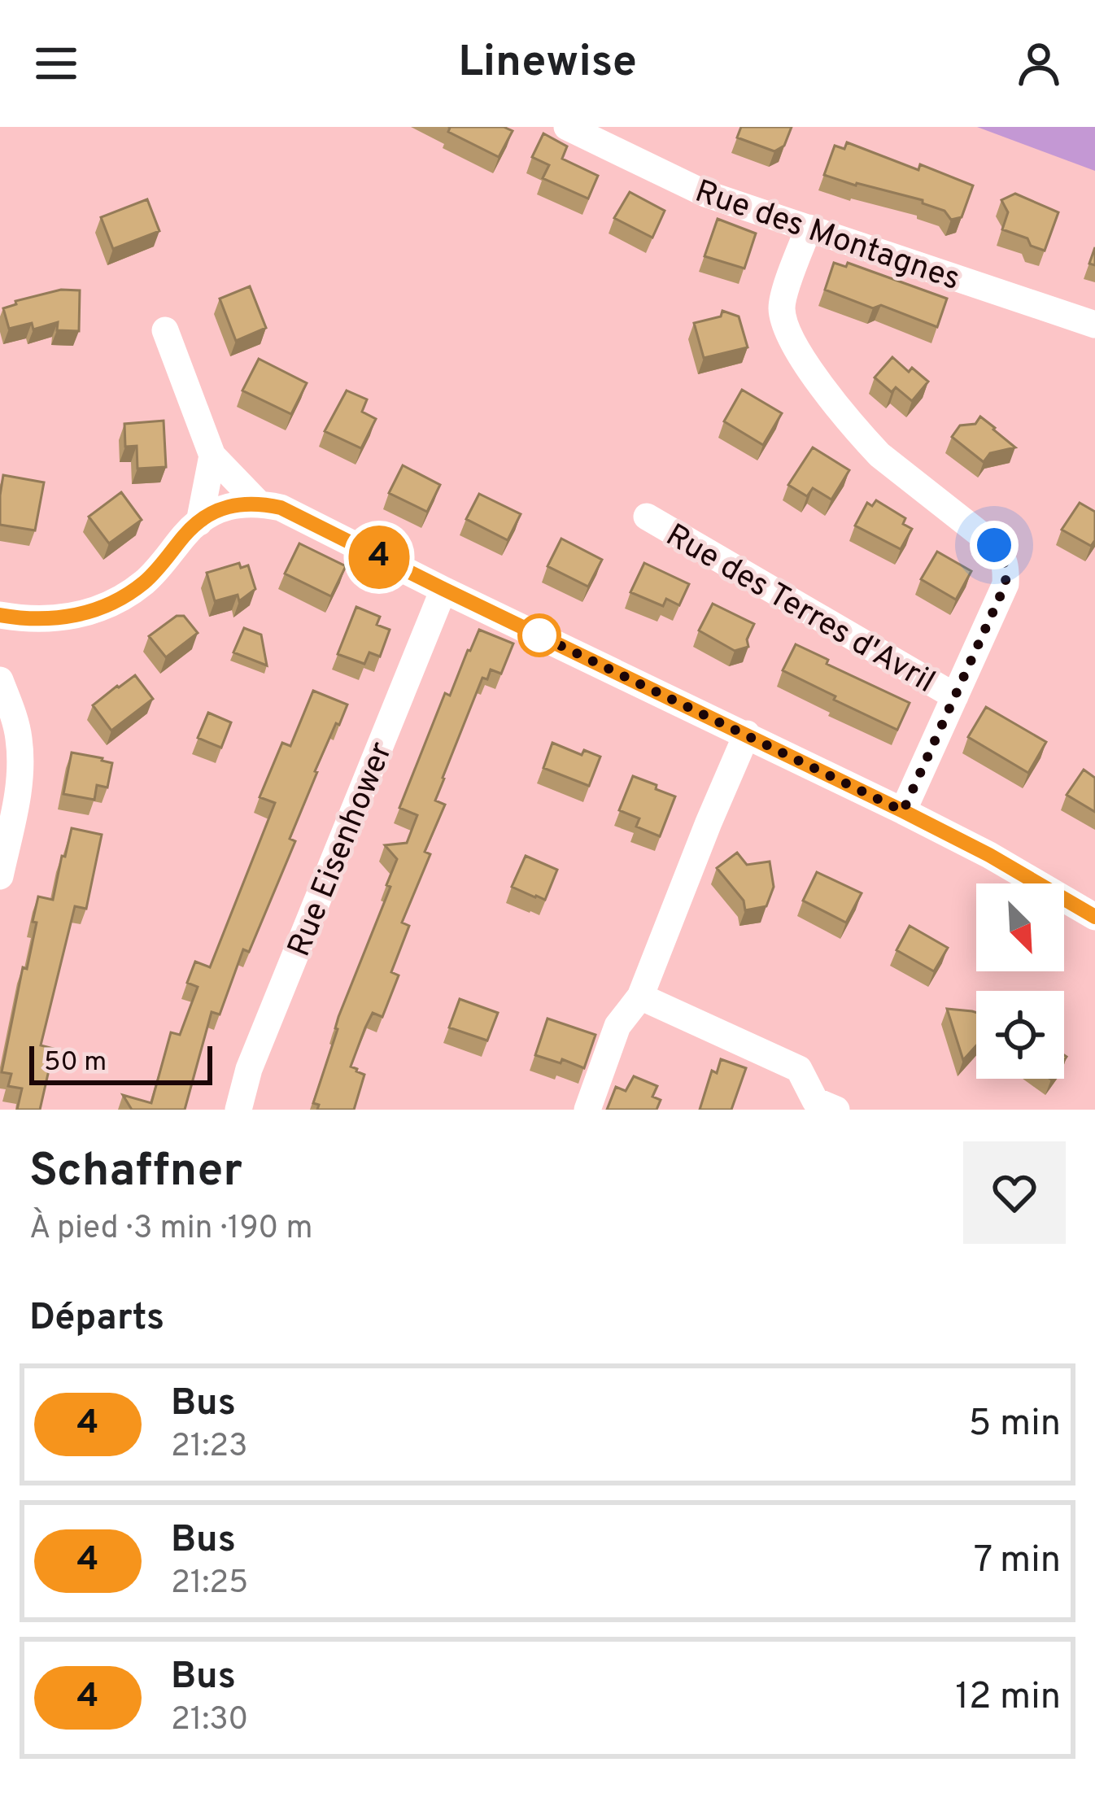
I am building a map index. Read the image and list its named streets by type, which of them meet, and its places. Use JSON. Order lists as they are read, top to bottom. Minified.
{"streets":{"street":["Rue des Montagnes","Rue des Terres d'Avril","Rue Eisenhower"]},"lines":["bus line 4"],"scale_bar":"50 m","north":"bottom right","page":{"header":"Linewise","on_map":"4","scale":"50 m","heading":[["Schaffner","À pied · 3 min · 190 m"],"Départs"],"list":[{"mark":"4","name":"Bus","note":"21:23","value":"5 min"},{"mark":"4","name":"Bus","note":"21:25","value":"7 min"},{"mark":"4","name":"Bus","note":"21:30","value":"12 min"}]}}
